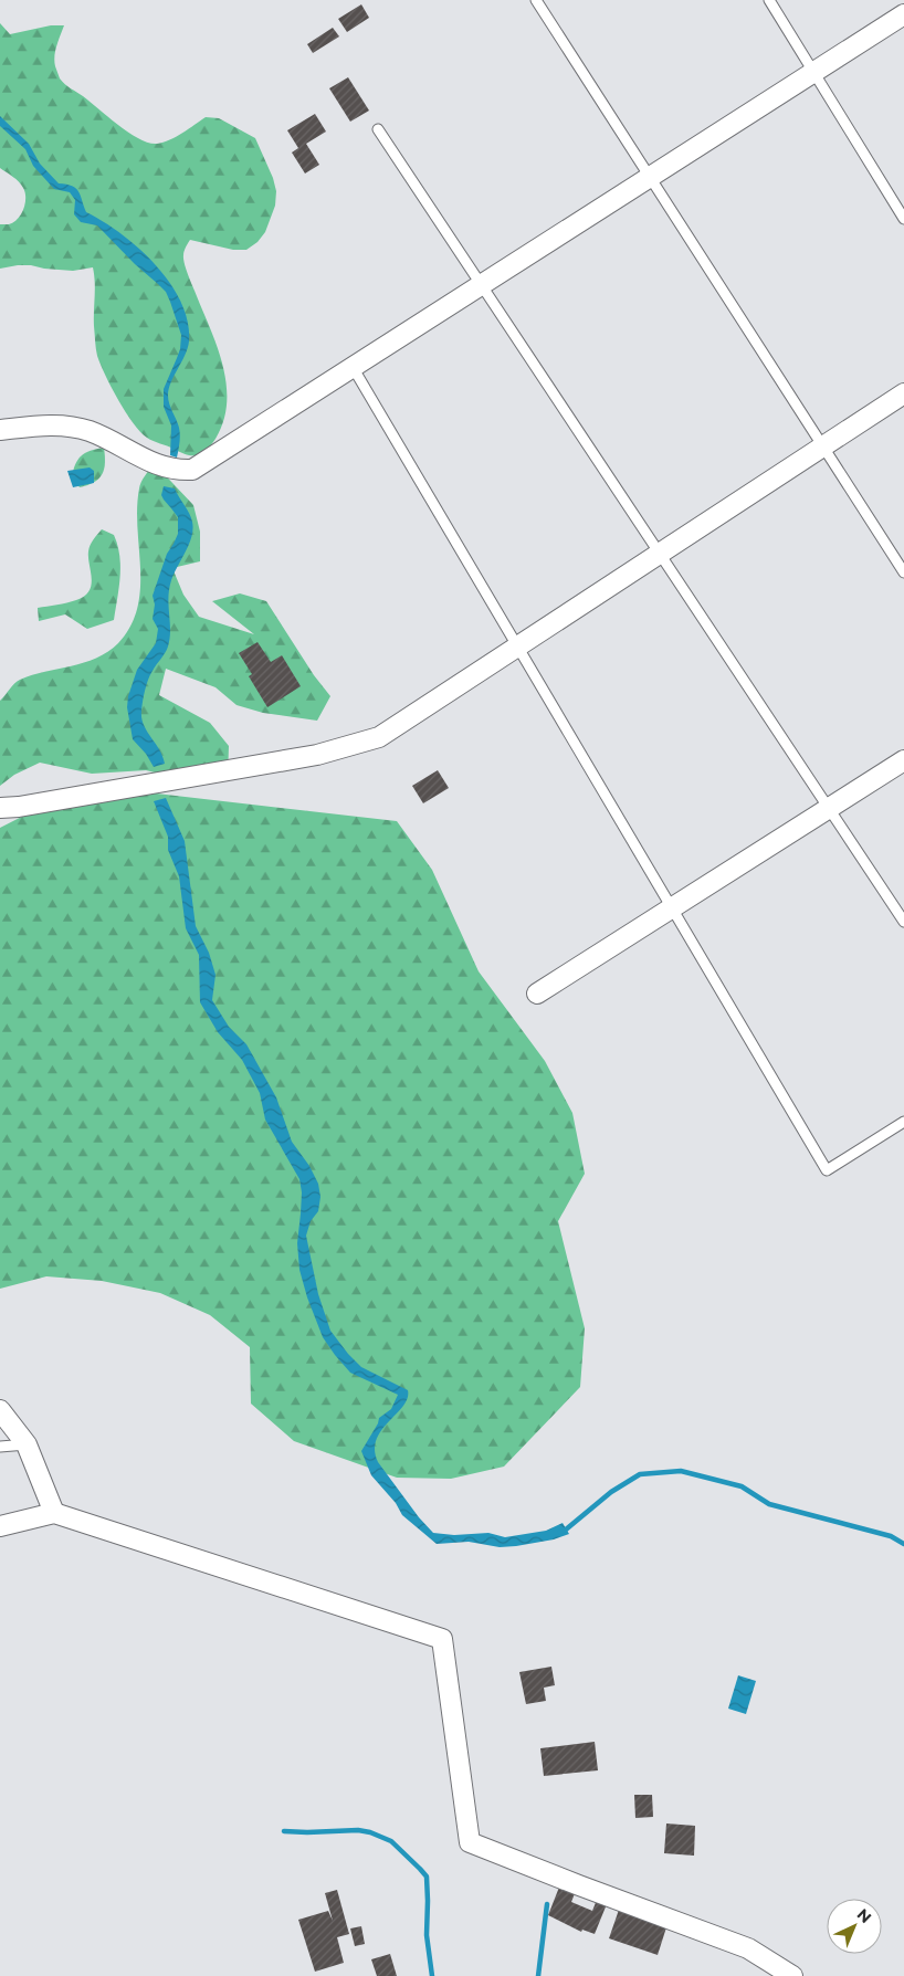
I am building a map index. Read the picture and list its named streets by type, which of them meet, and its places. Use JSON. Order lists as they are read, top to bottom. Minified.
{"north":"top right"}
